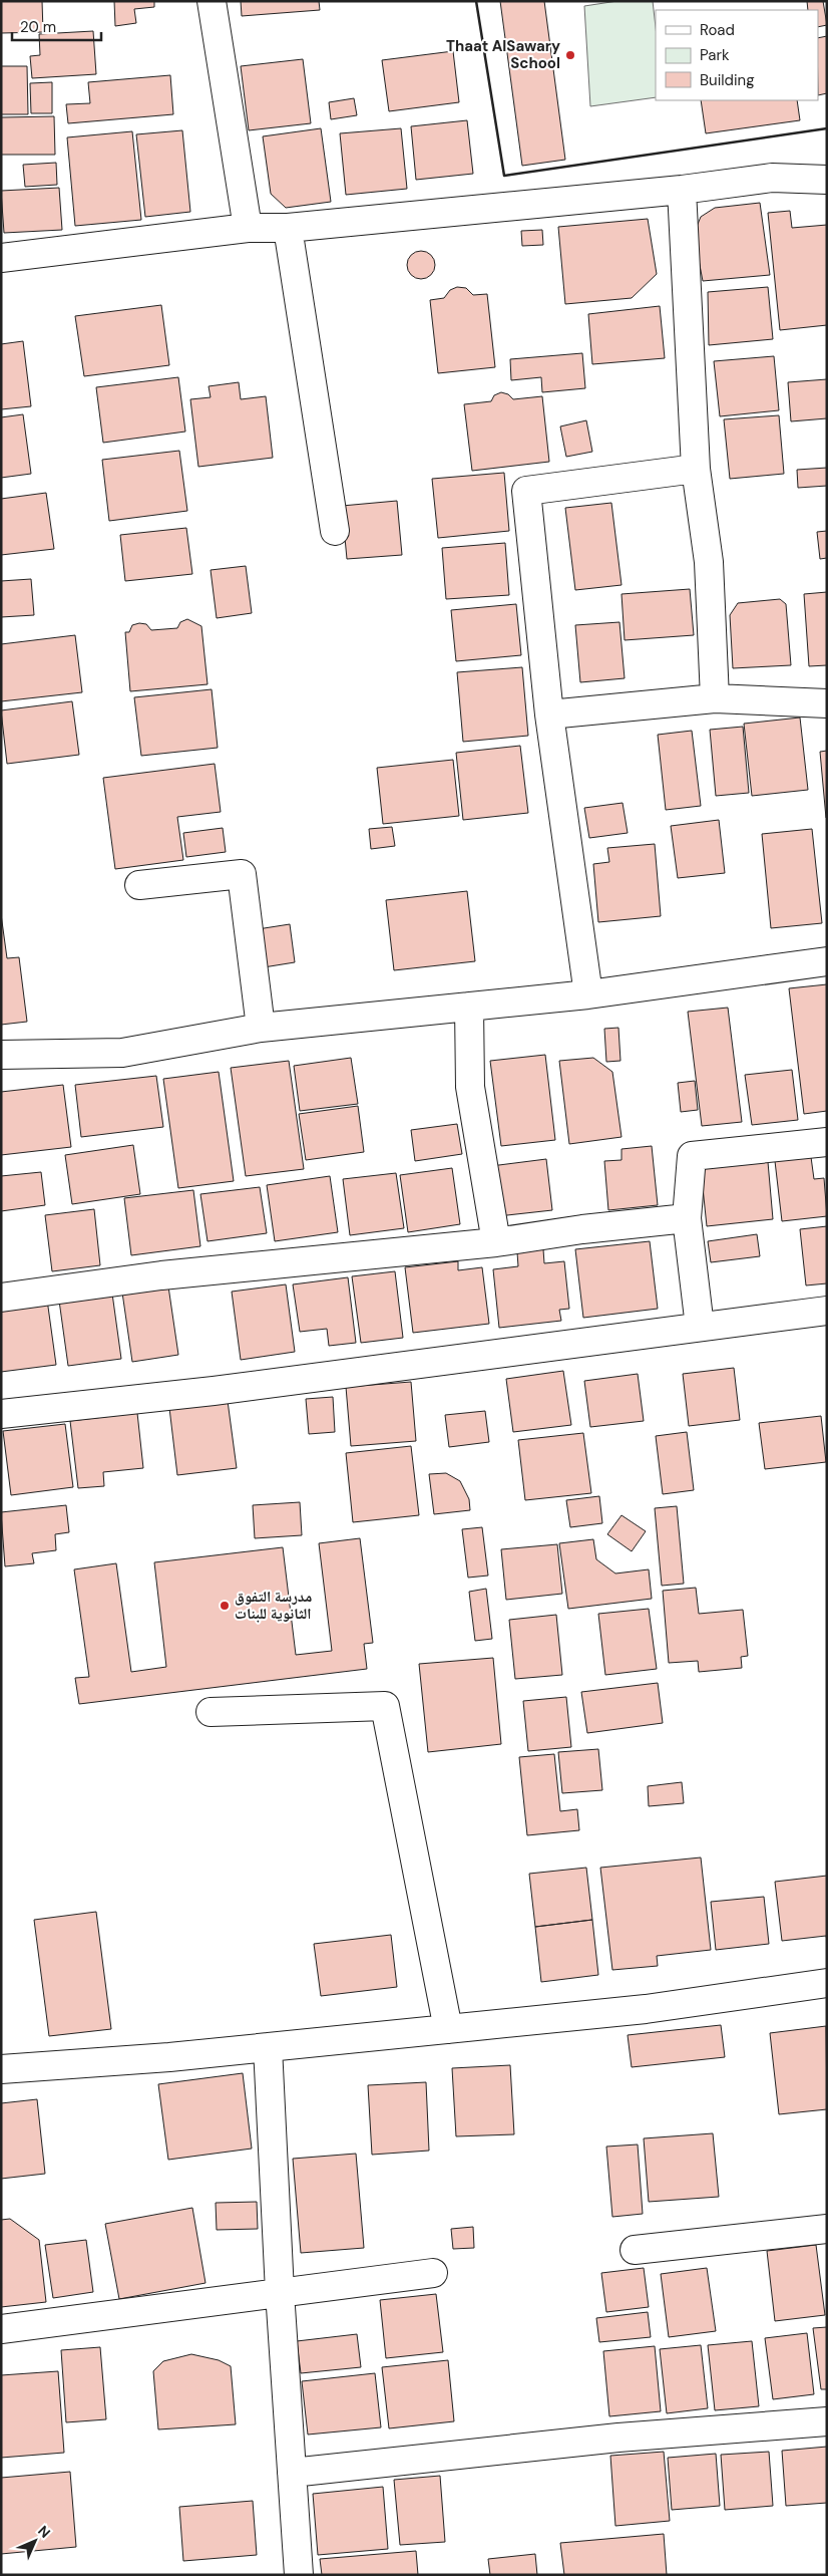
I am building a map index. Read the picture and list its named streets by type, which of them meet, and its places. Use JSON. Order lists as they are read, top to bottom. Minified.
{"places":["Thaat AlSawary School","مدرسة التفوق الثانوية للبنات"],"legend":["Road","Park","Building"],"scale_bar":"20 m","north":"top right"}
